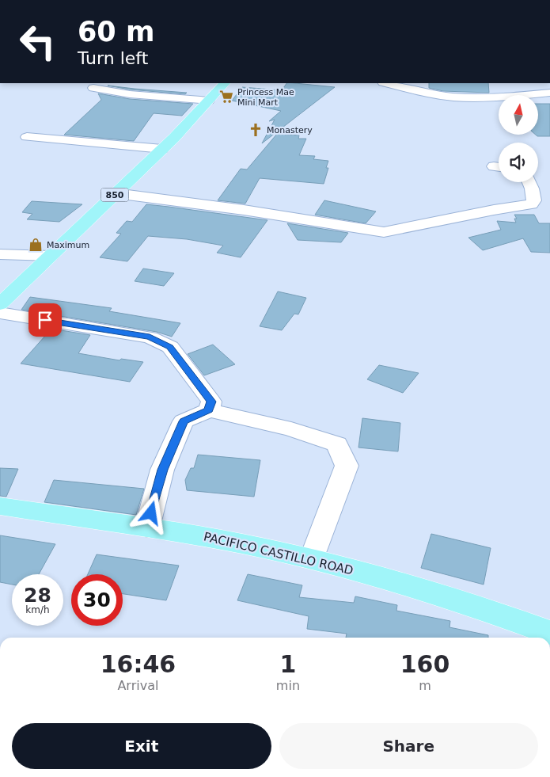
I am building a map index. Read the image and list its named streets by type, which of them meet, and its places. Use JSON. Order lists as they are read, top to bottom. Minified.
{"streets":{"main road":["850","PACIFICO CASTILLO ROAD"]},"places":{"supermarket":["Princess Mae Mini Mart"],"church":["Monastery"],"shop":["Maximum"]},"north":"top","page":{"turn":["60 m","Turn left"],"speed":"28 km/h","limit":"30","eta":["16:46","Arrival","1","min","160","m"],"buttons":["Exit","Share"]}}
